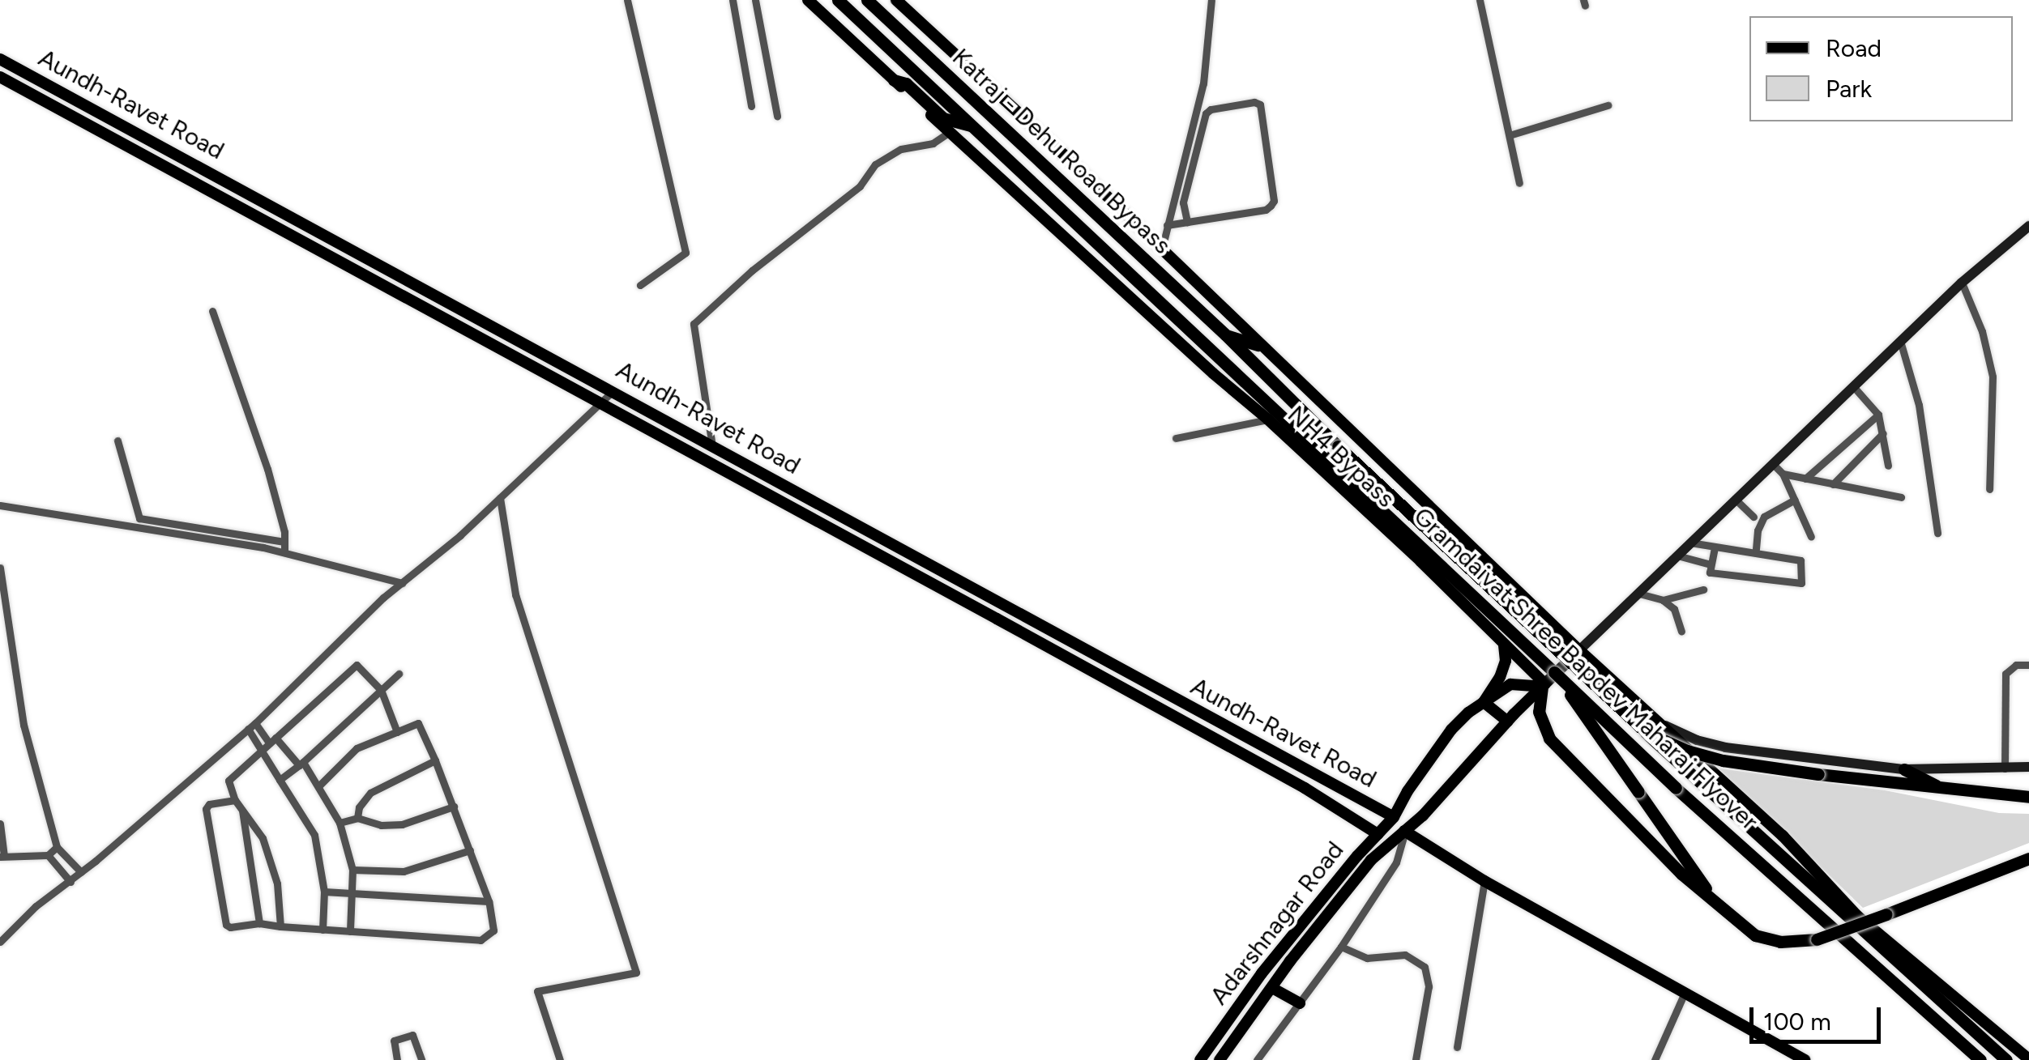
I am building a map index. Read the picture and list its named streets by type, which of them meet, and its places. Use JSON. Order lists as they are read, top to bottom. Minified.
{"streets":{"highway":["Katraj - Dehu Road Bypass","Gramdaivat Shree Bapdev Maharaj Flyover"],"main road":["Aundh-Ravet Road","NH4 Bypass","Adarshnagar Road"]},"crossings":[["Aundh-Ravet Road","Adarshnagar Road"],["Katraj - Dehu Road Bypass","NH4 Bypass"],["Katraj - Dehu Road Bypass","Gramdaivat Shree Bapdev Maharaj Flyover"],["NH4 Bypass","Gramdaivat Shree Bapdev Maharaj Flyover"],["NH4 Bypass","Adarshnagar Road"]],"legend":["Road","Park"],"scale_bar":"100 m"}
